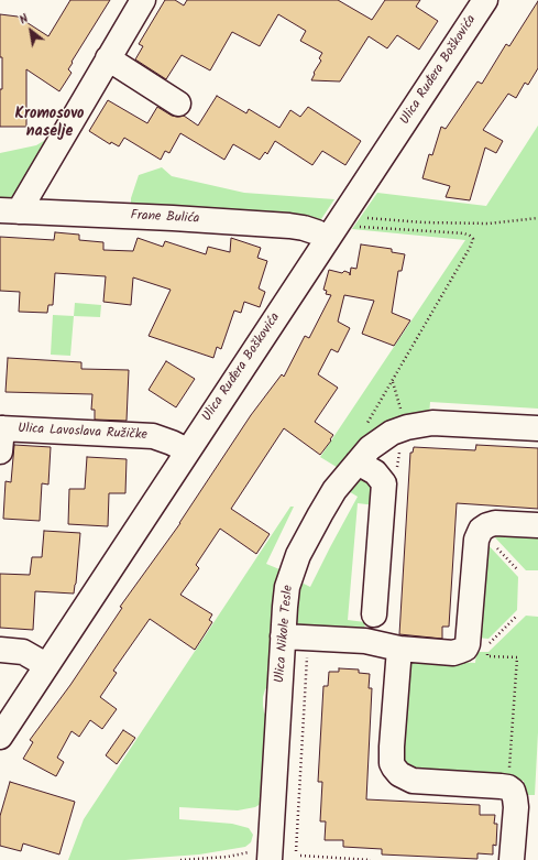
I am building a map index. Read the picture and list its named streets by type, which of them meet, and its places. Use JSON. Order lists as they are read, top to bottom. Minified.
{"streets":{"street":["Ulica Ruđera Boškovića","Frane Bulića","Ulica Lavoslava Ružičke","Ulica Nikole Tesle"]},"crossings":[["Ulica Ruđera Boškovića","Frane Bulića"],["Ulica Ruđera Boškovića","Ulica Lavoslava Ružičke"]],"districts":["Kromosovo naselje"],"north":"top left"}
